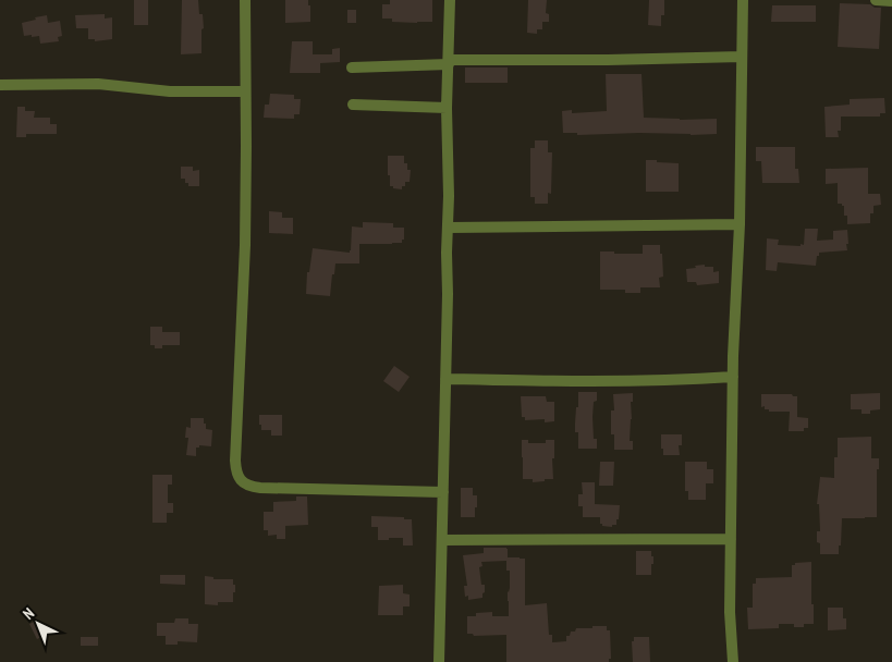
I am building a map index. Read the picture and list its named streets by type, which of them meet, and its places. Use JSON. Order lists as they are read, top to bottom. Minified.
{"north":"top left"}
